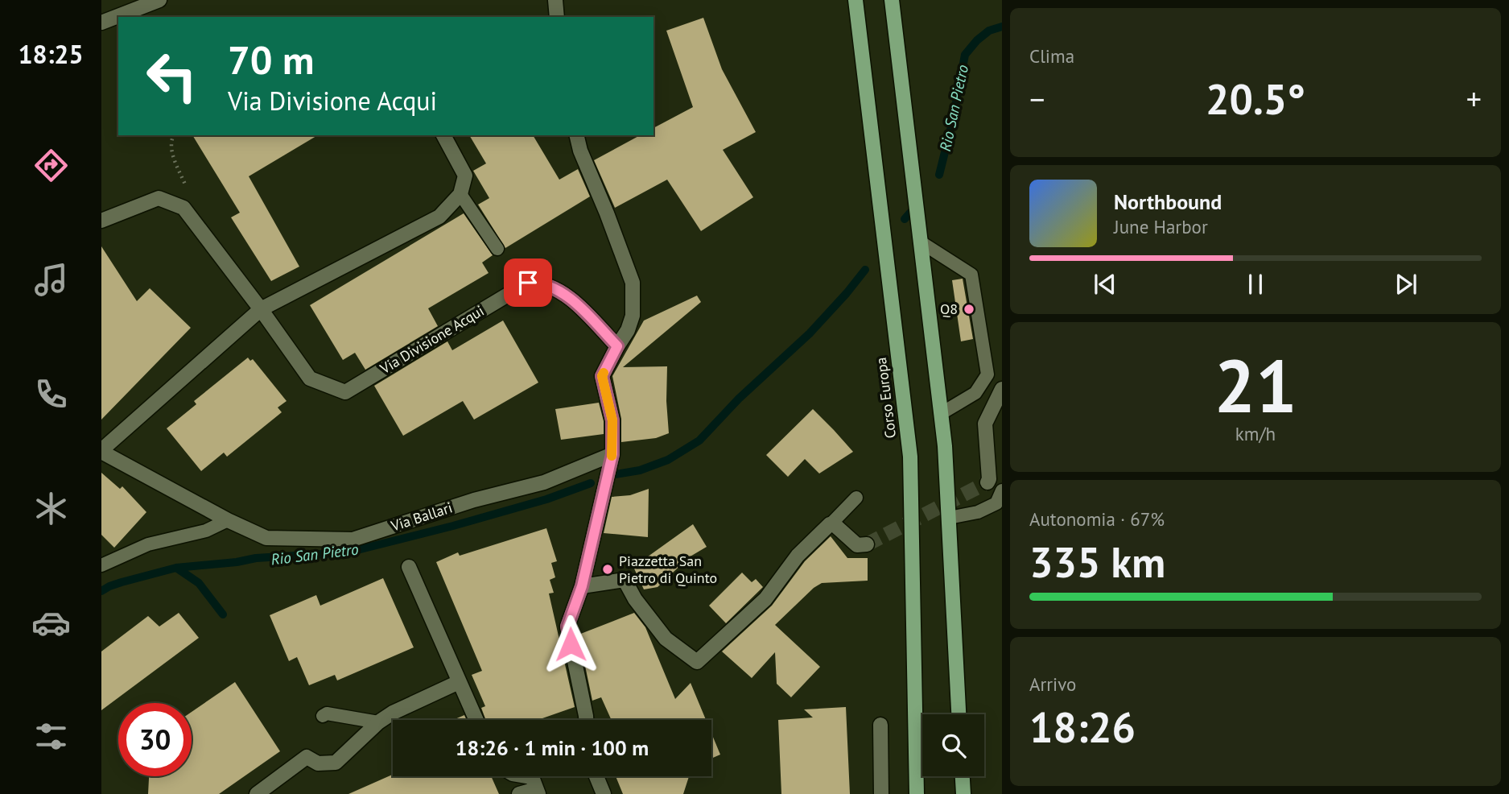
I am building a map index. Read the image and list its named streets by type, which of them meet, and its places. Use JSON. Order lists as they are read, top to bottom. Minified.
{"streets":{"main road":["Corso Europa"],"street":["Via Divisione Acqui","Via Ballari"]},"water":["Rio San Pietro"],"places":["Q8","Piazzetta San Pietro di Quinto"],"page":{"tabs":"18:25","tile":["Clima",["21","km/h"],["Autonomia · 67%","335 km"],["Arrivo","18:26"]],"turn":["70 m","Via Divisione Acqui"],"heat":["−","20.5°","+"],"song":["Northbound","June Harbor"],"limit":"30","trip":"18:26 · 1 min · 100 m"}}
